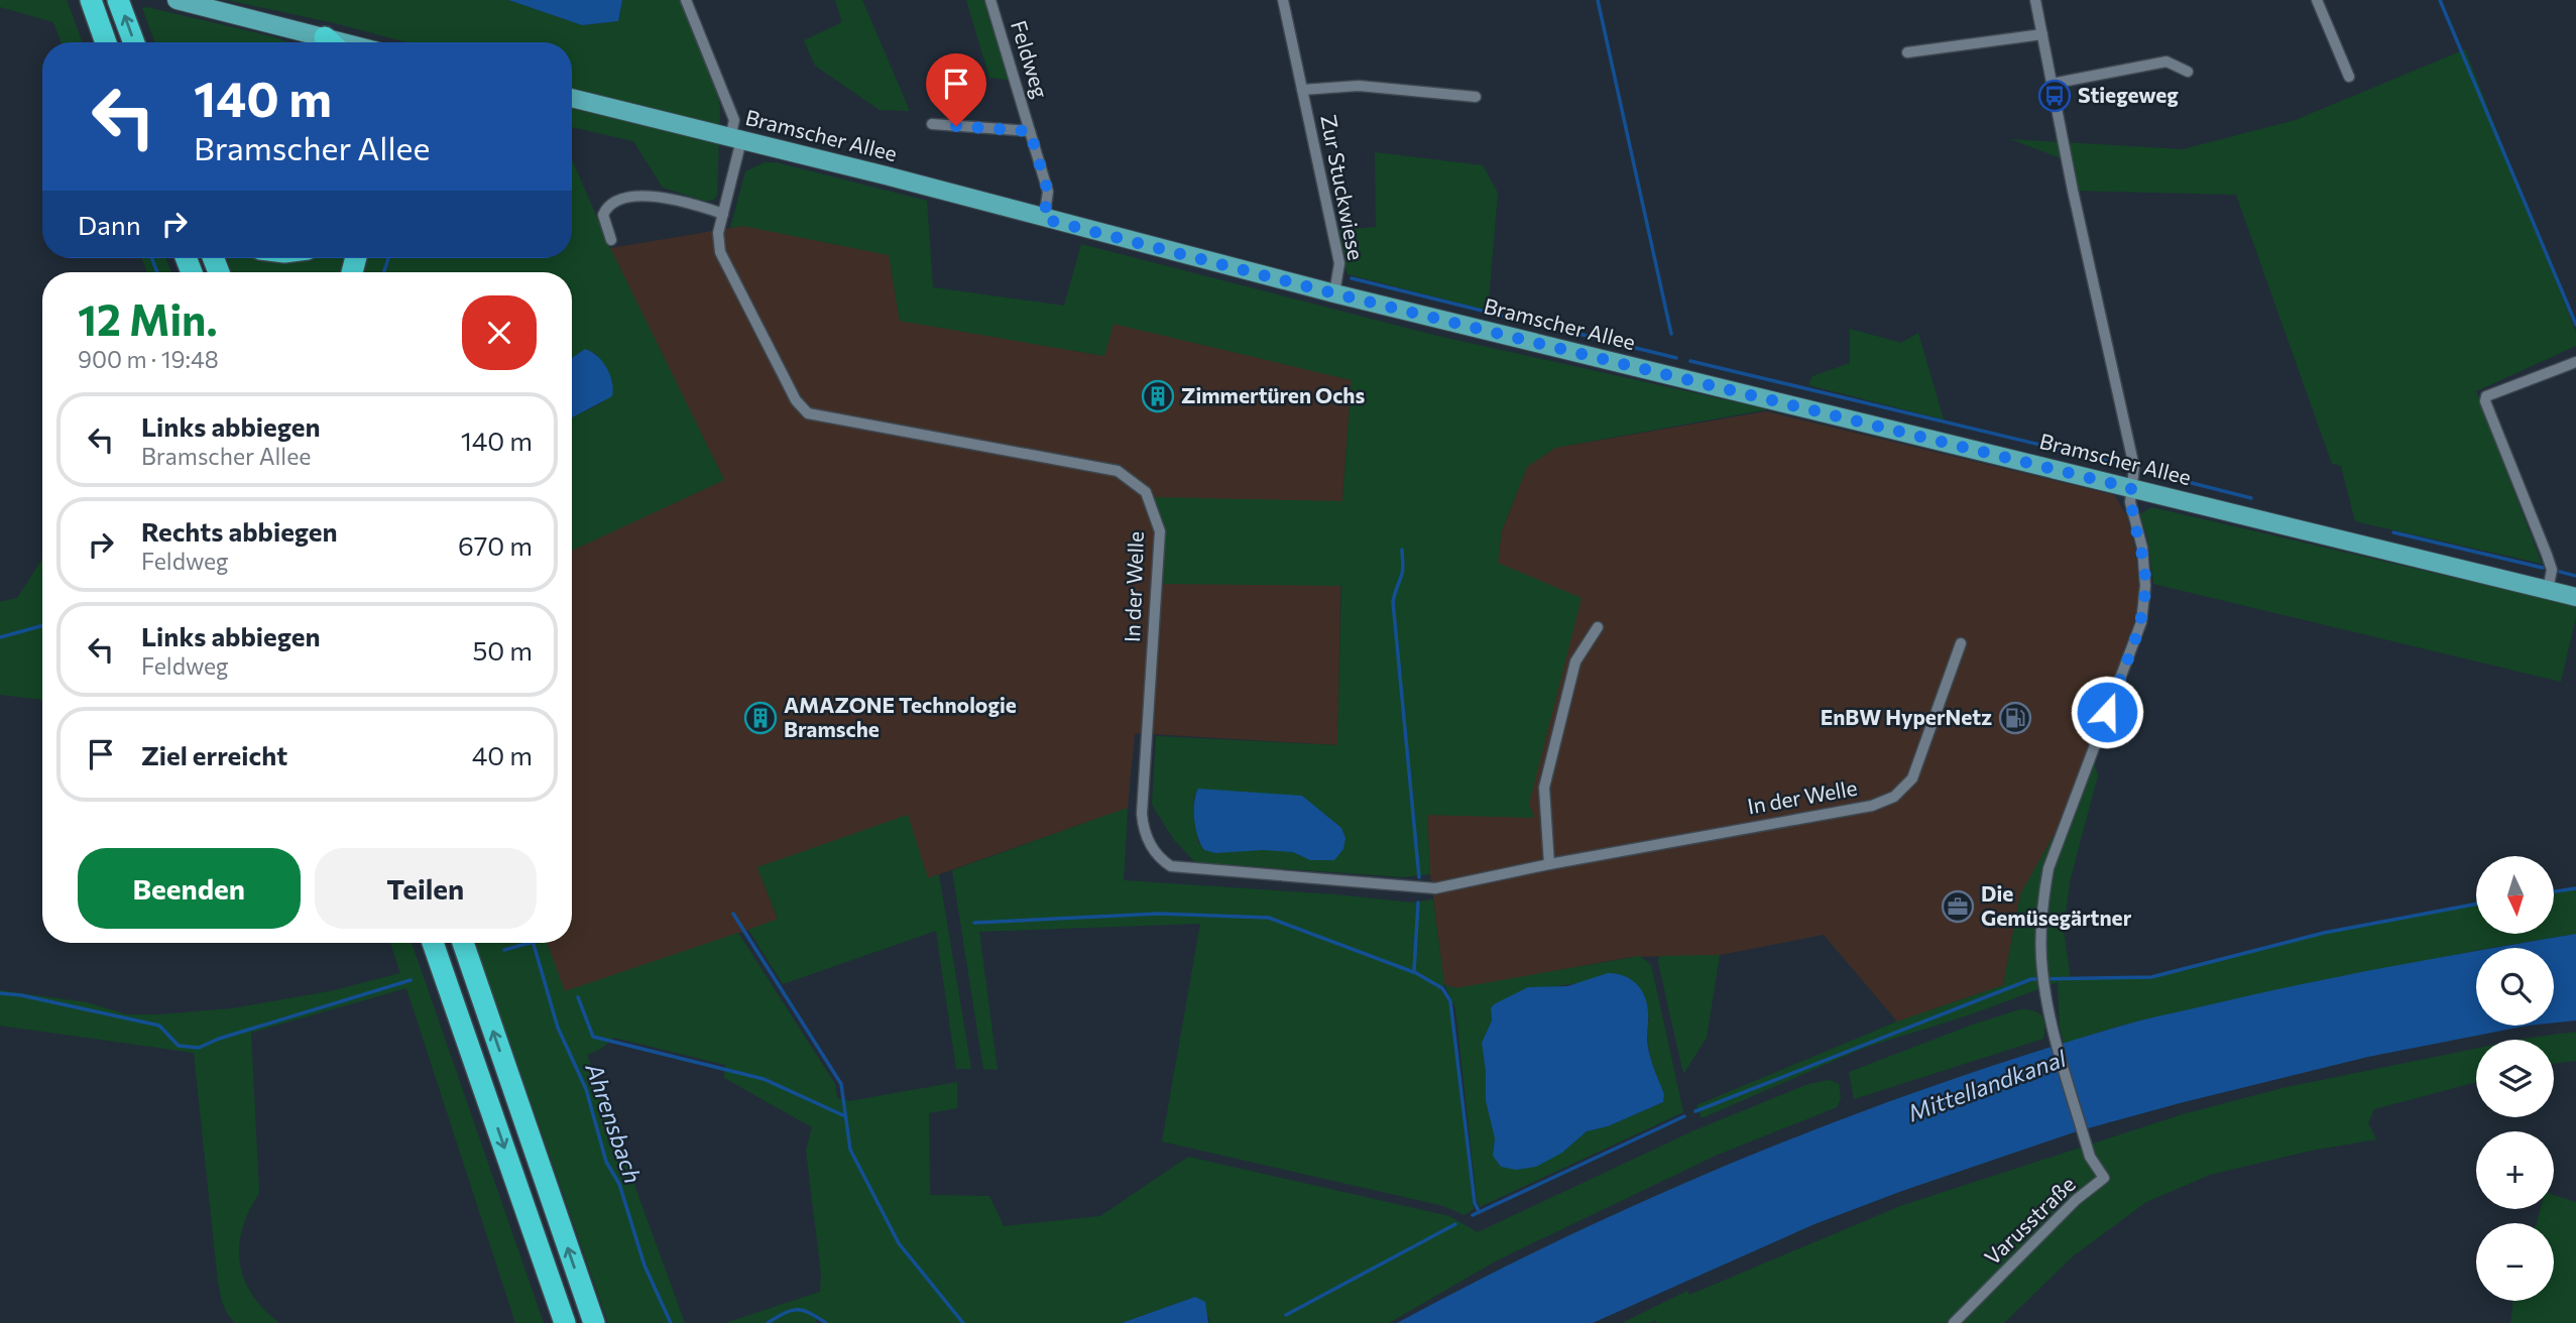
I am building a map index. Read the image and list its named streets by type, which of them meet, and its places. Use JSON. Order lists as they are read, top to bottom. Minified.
{"streets":{"main road":["Bramscher Allee"],"street":["Feldweg","Zur Stuckwiese","In der Welle","Varusstraße"]},"crossings":[["Feldweg","Bramscher Allee"],["Bramscher Allee","Zur Stuckwiese"],["Bramscher Allee","In der Welle"],["Bramscher Allee","Varusstraße"]],"water":["Mittellandkanal","Ahrensbach"],"places":{"bus stop":["Stiegeweg"],"building":["Zimmertüren Ochs","AMAZONE Technologie Bramsche"],"fuel station":["EnBW HyperNetz"],"office":["Die Gemüsegärtner"]},"north":"bottom","page":{"turn":["140 m","Bramscher Allee"],"then":"Dann","heading":["12 Min.","900 m · 19:48"],"list":[{"name":"Links abbiegen","note":"Bramscher Allee","value":"140 m"},{"name":"Rechts abbiegen","note":"Feldweg","value":"670 m"},{"name":"Links abbiegen","note":"Feldweg","value":"50 m"},{"name":"Ziel erreicht","value":"40 m"}],"buttons":["Beenden","Teilen"],"map_buttons":["+","−"]}}
